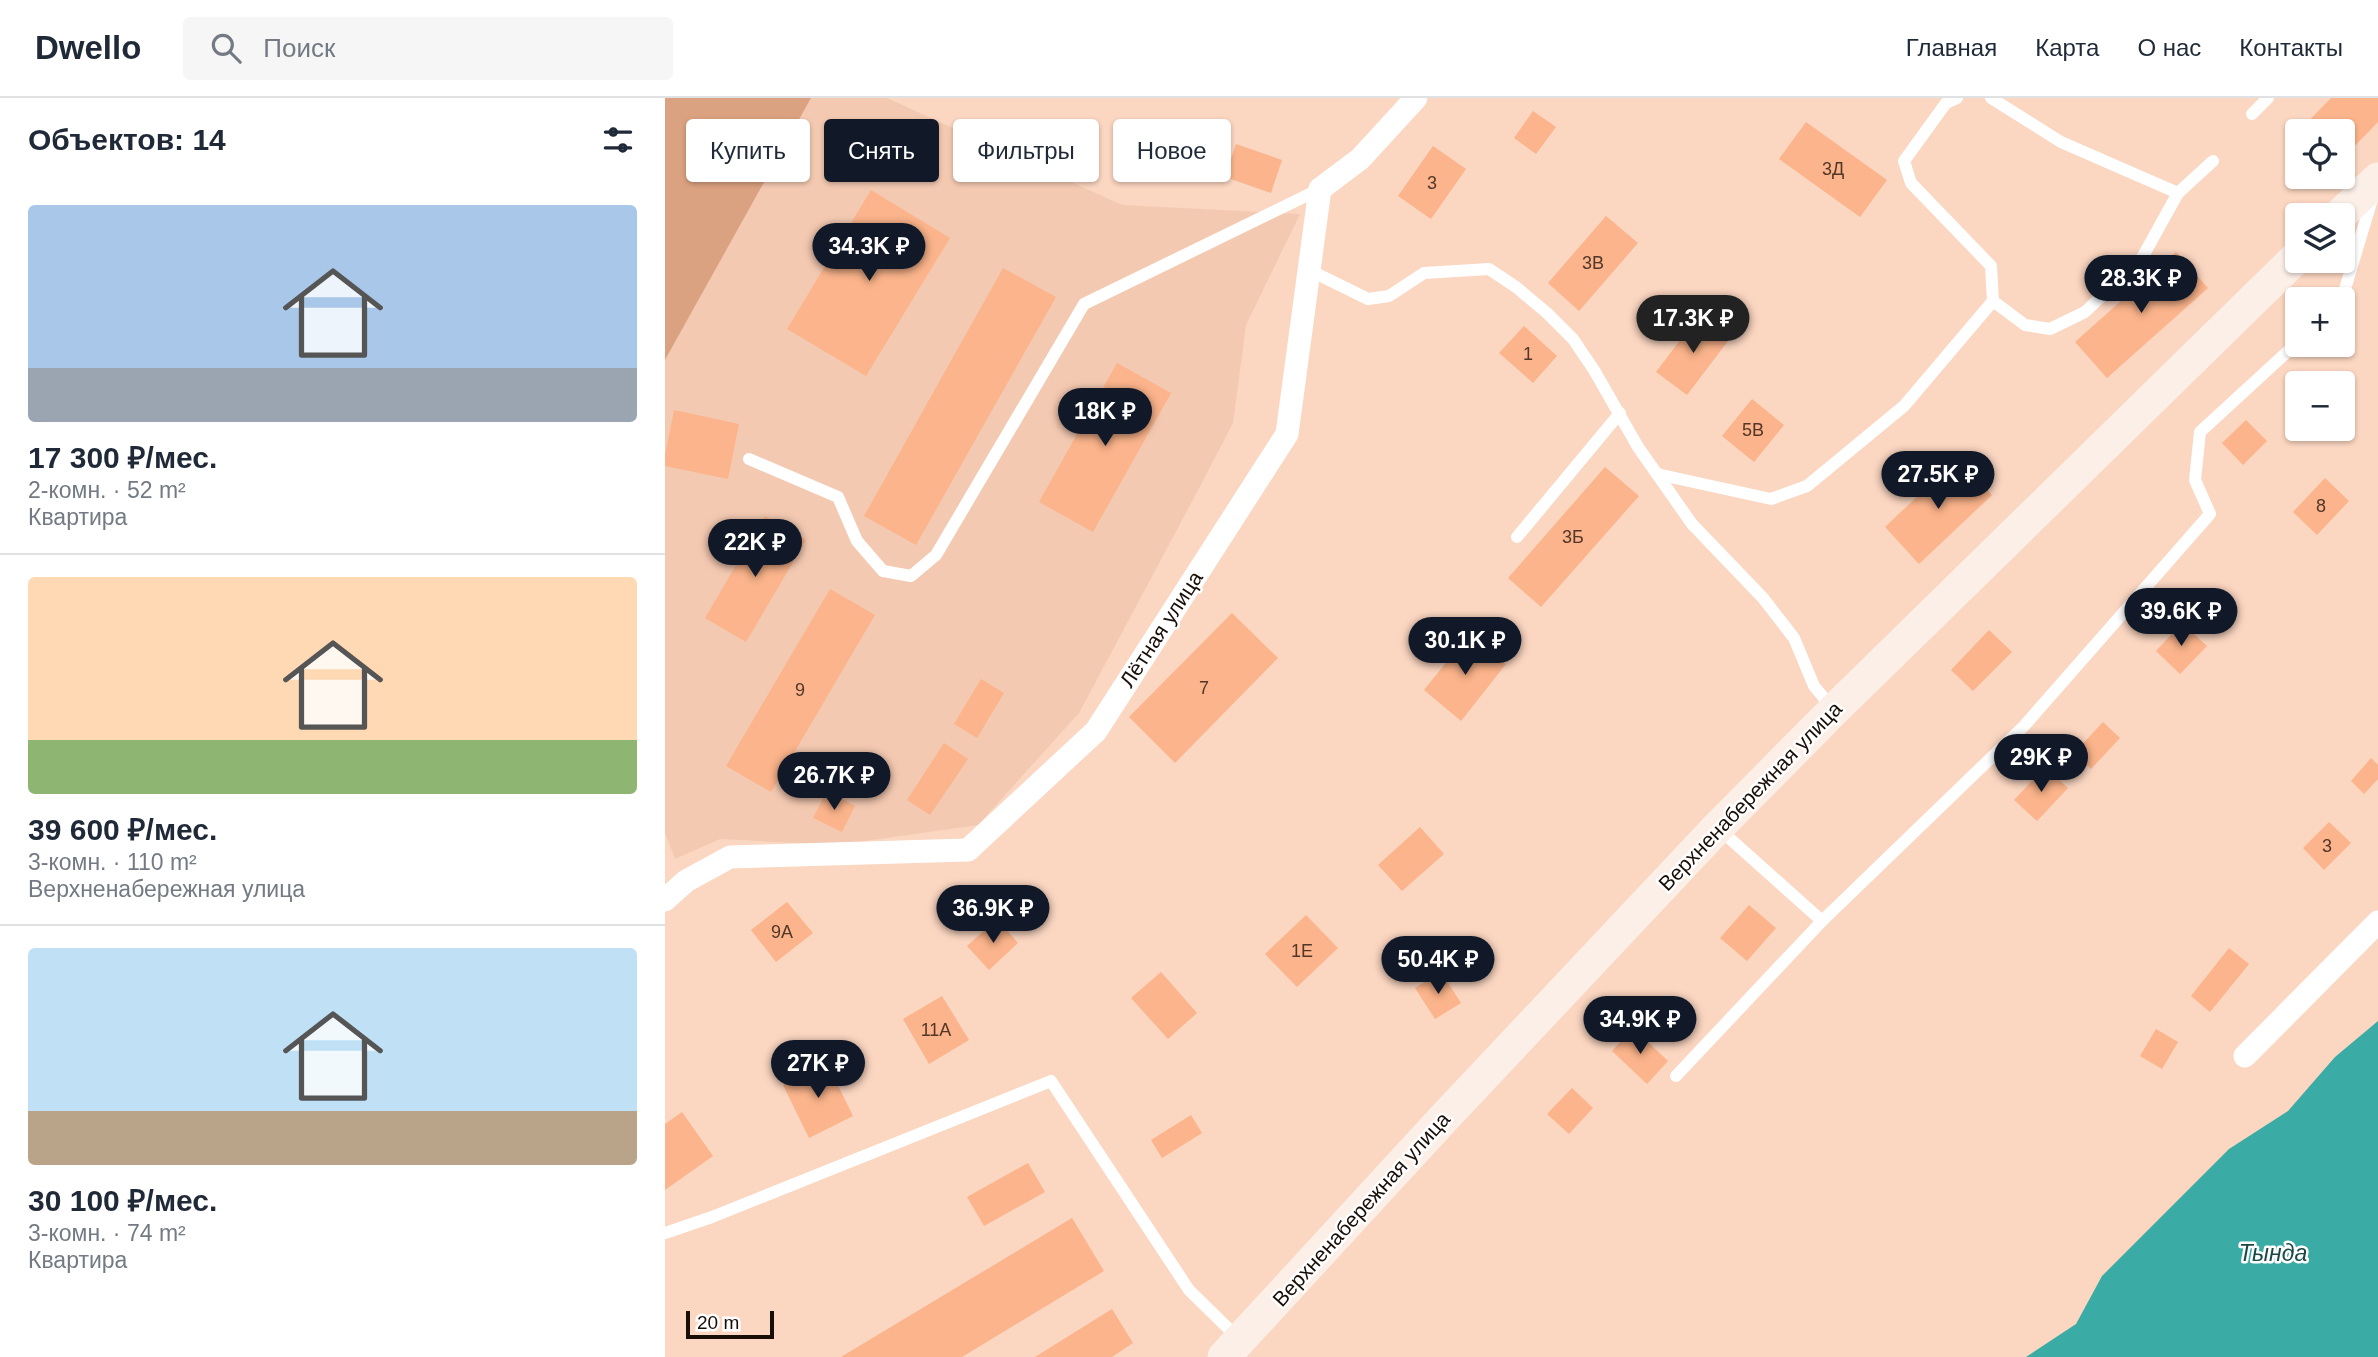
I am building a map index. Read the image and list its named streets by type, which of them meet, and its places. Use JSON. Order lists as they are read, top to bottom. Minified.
{"streets":{"street":["Лётная улица","Верхненабережная улица"]},"water":["Тында"],"house_numbers":["3Д","3","3В","1","5В","8","3Б","7","9","3","9А","1Е","11А"],"scale_bar":"20 m","page":{"header":"Dwello","search":"Поиск","nav":["Главная","Карта","О нас","Контакты"],"heading":"Объектов: 14","map_buttons":["+","−"],"chip":["Купить","Снять","Фильтры","Новое"],"list":[{"name":"17 300 ₽/мес.","note":"2-комн. · 52 m² · Квартира"},{"name":"39 600 ₽/мес.","note":"3-комн. · 110 m² · Верхненабережная улица"},{"name":"30 100 ₽/мес.","note":"3-комн. · 74 m² · Квартира"}],"price":["34.3K ₽","28.3K ₽","17.3K ₽","18K ₽","27.5K ₽","22K ₽","39.6K ₽","30.1K ₽","29K ₽","26.7K ₽","36.9K ₽","50.4K ₽","34.9K ₽","27K ₽"],"scale":"20 m"}}
